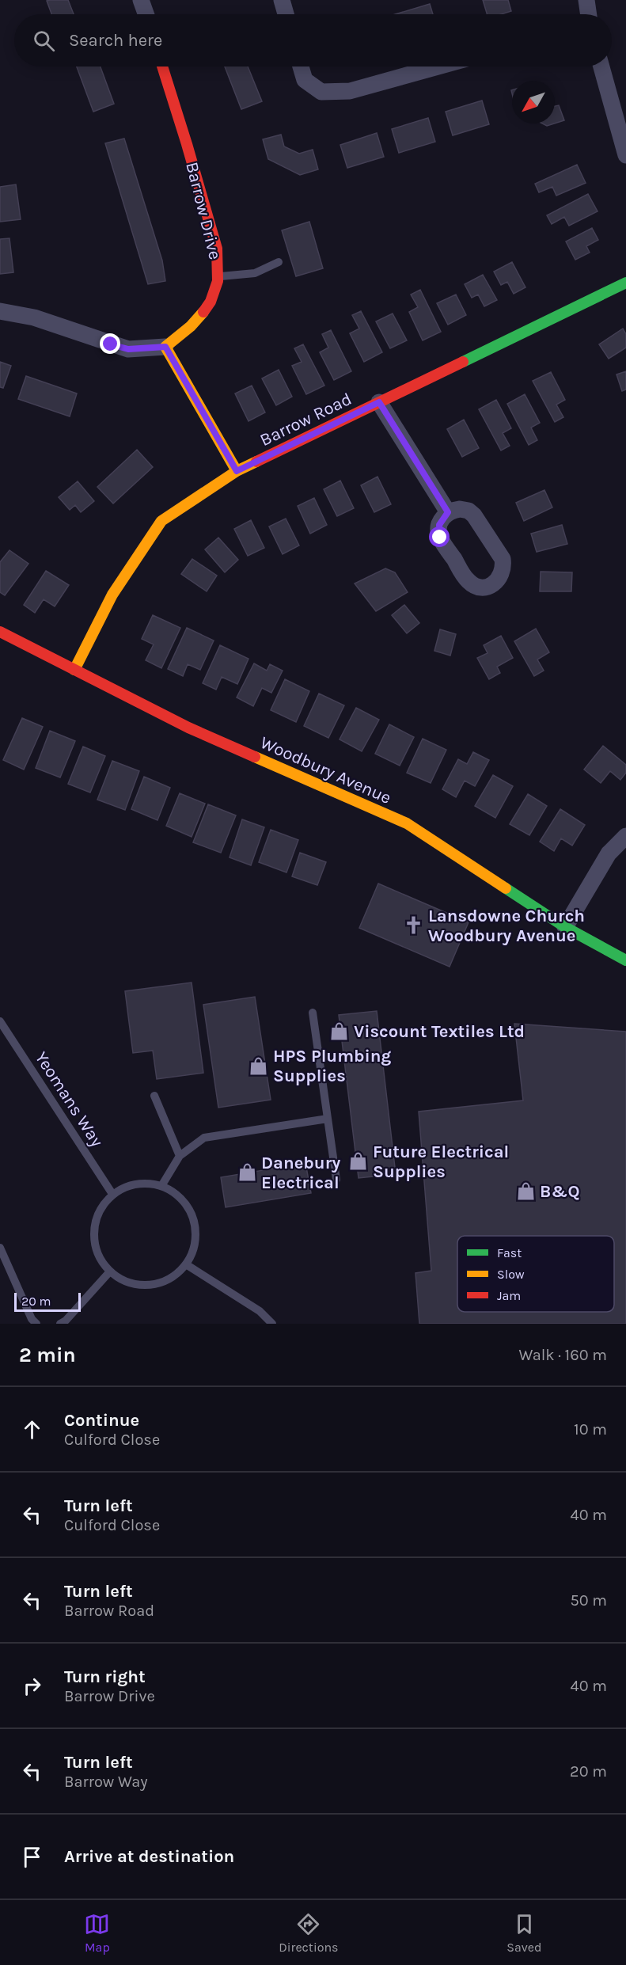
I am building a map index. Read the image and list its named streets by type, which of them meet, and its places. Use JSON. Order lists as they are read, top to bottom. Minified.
{"streets":{"street":["Barrow Drive","Barrow Road","Woodbury Avenue"],"lane":["Yeomans Way"]},"crossings":[["Barrow Road","Woodbury Avenue"]],"places":{"church":["Lansdowne Church Woodbury Avenue"],"shop":["Viscount Textiles Ltd","HPS Plumbing Supplies","Future Electrical Supplies","Danebury Electrical","B&Q"]},"legend":["Fast","Slow","Jam"],"scale_bar":"20 m","north":"bottom left","page":{"search":"Search here","scale":"20 m","heading":["2 min","Walk · 160 m"],"list":[["Continue","Culford Close","10 m"],["Turn left","Culford Close","40 m"],["Turn left","Barrow Road","50 m"],["Turn right","Barrow Drive","40 m"],["Turn left","Barrow Way","20 m"],"Arrive at destination"],"nav":["Map","Directions","Saved"]}}
